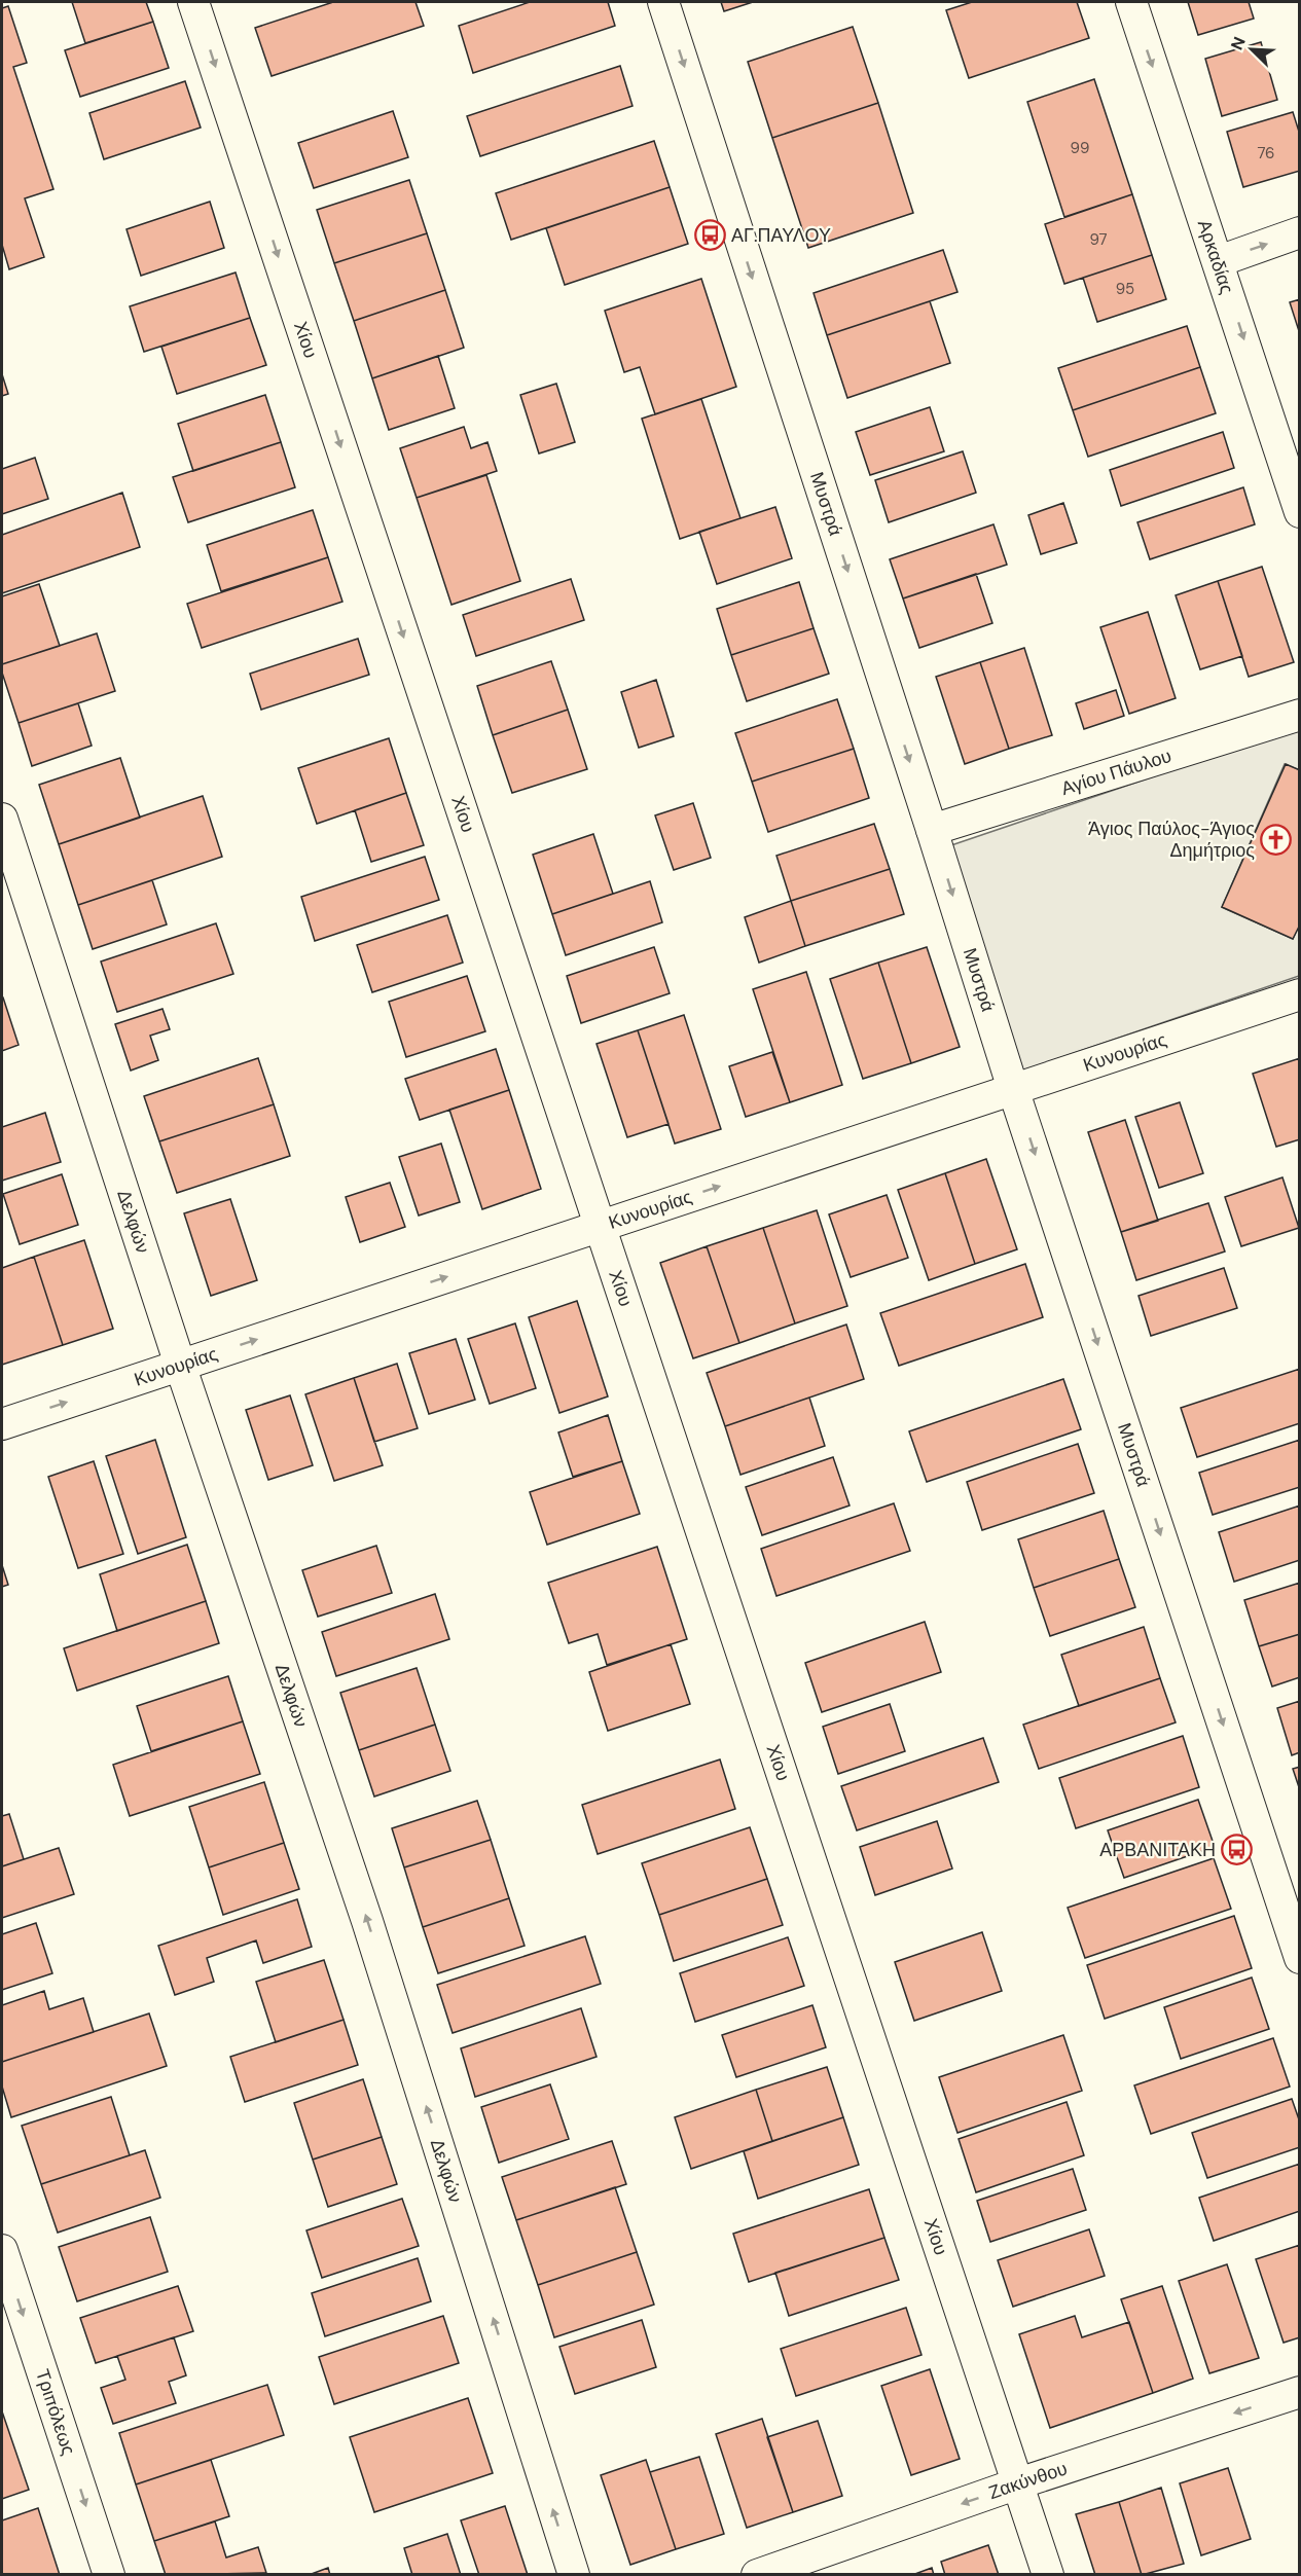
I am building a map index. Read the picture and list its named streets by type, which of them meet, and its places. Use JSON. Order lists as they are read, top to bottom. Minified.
{"streets":{"street":["Αρκαδίας","Χίου","Μυστρά","Αγίου Πάυλου","Κυνουρίας","Δελφών","Τριπόλεως","Ζακύνθου"]},"crossings":[["Χίου","Κυνουρίας"],["Χίου","Ζακύνθου"],["Μυστρά","Αγίου Πάυλου"],["Μυστρά","Κυνουρίας"],["Κυνουρίας","Δελφών"]],"one_way":["Αρκαδίας","Χίου","Μυστρά","Κυνουρίας","Δελφών","Τριπόλεως","Ζακύνθου"],"places":{"bus stop":["ΑΓ.ΠΑΥΛΟΥ","ΑΡΒΑΝΙΤΑΚΗ"],"church":["Άγιος Παύλος-Άγιος Δημήτριος"]},"house_numbers":["99","76","97","95"],"north":"top left"}
